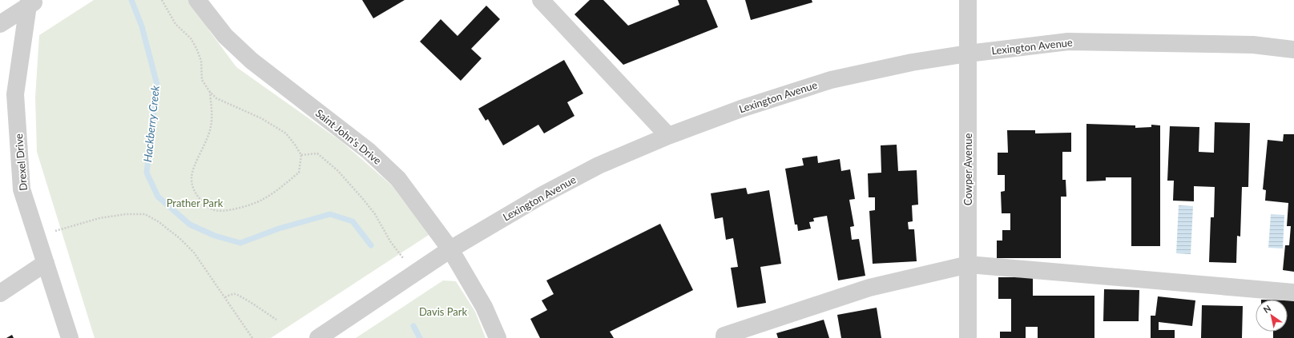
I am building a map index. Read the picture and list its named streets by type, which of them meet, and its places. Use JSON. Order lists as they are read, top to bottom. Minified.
{"streets":{"street":["Lexington Avenue","Saint John's Drive","Drexel Drive","Cowper Avenue"]},"crossings":[["Lexington Avenue","Saint John's Drive"],["Lexington Avenue","Cowper Avenue"]],"water":["Hackberry Creek"],"parks":["Prather Park","Davis Park"],"north":"top left"}
